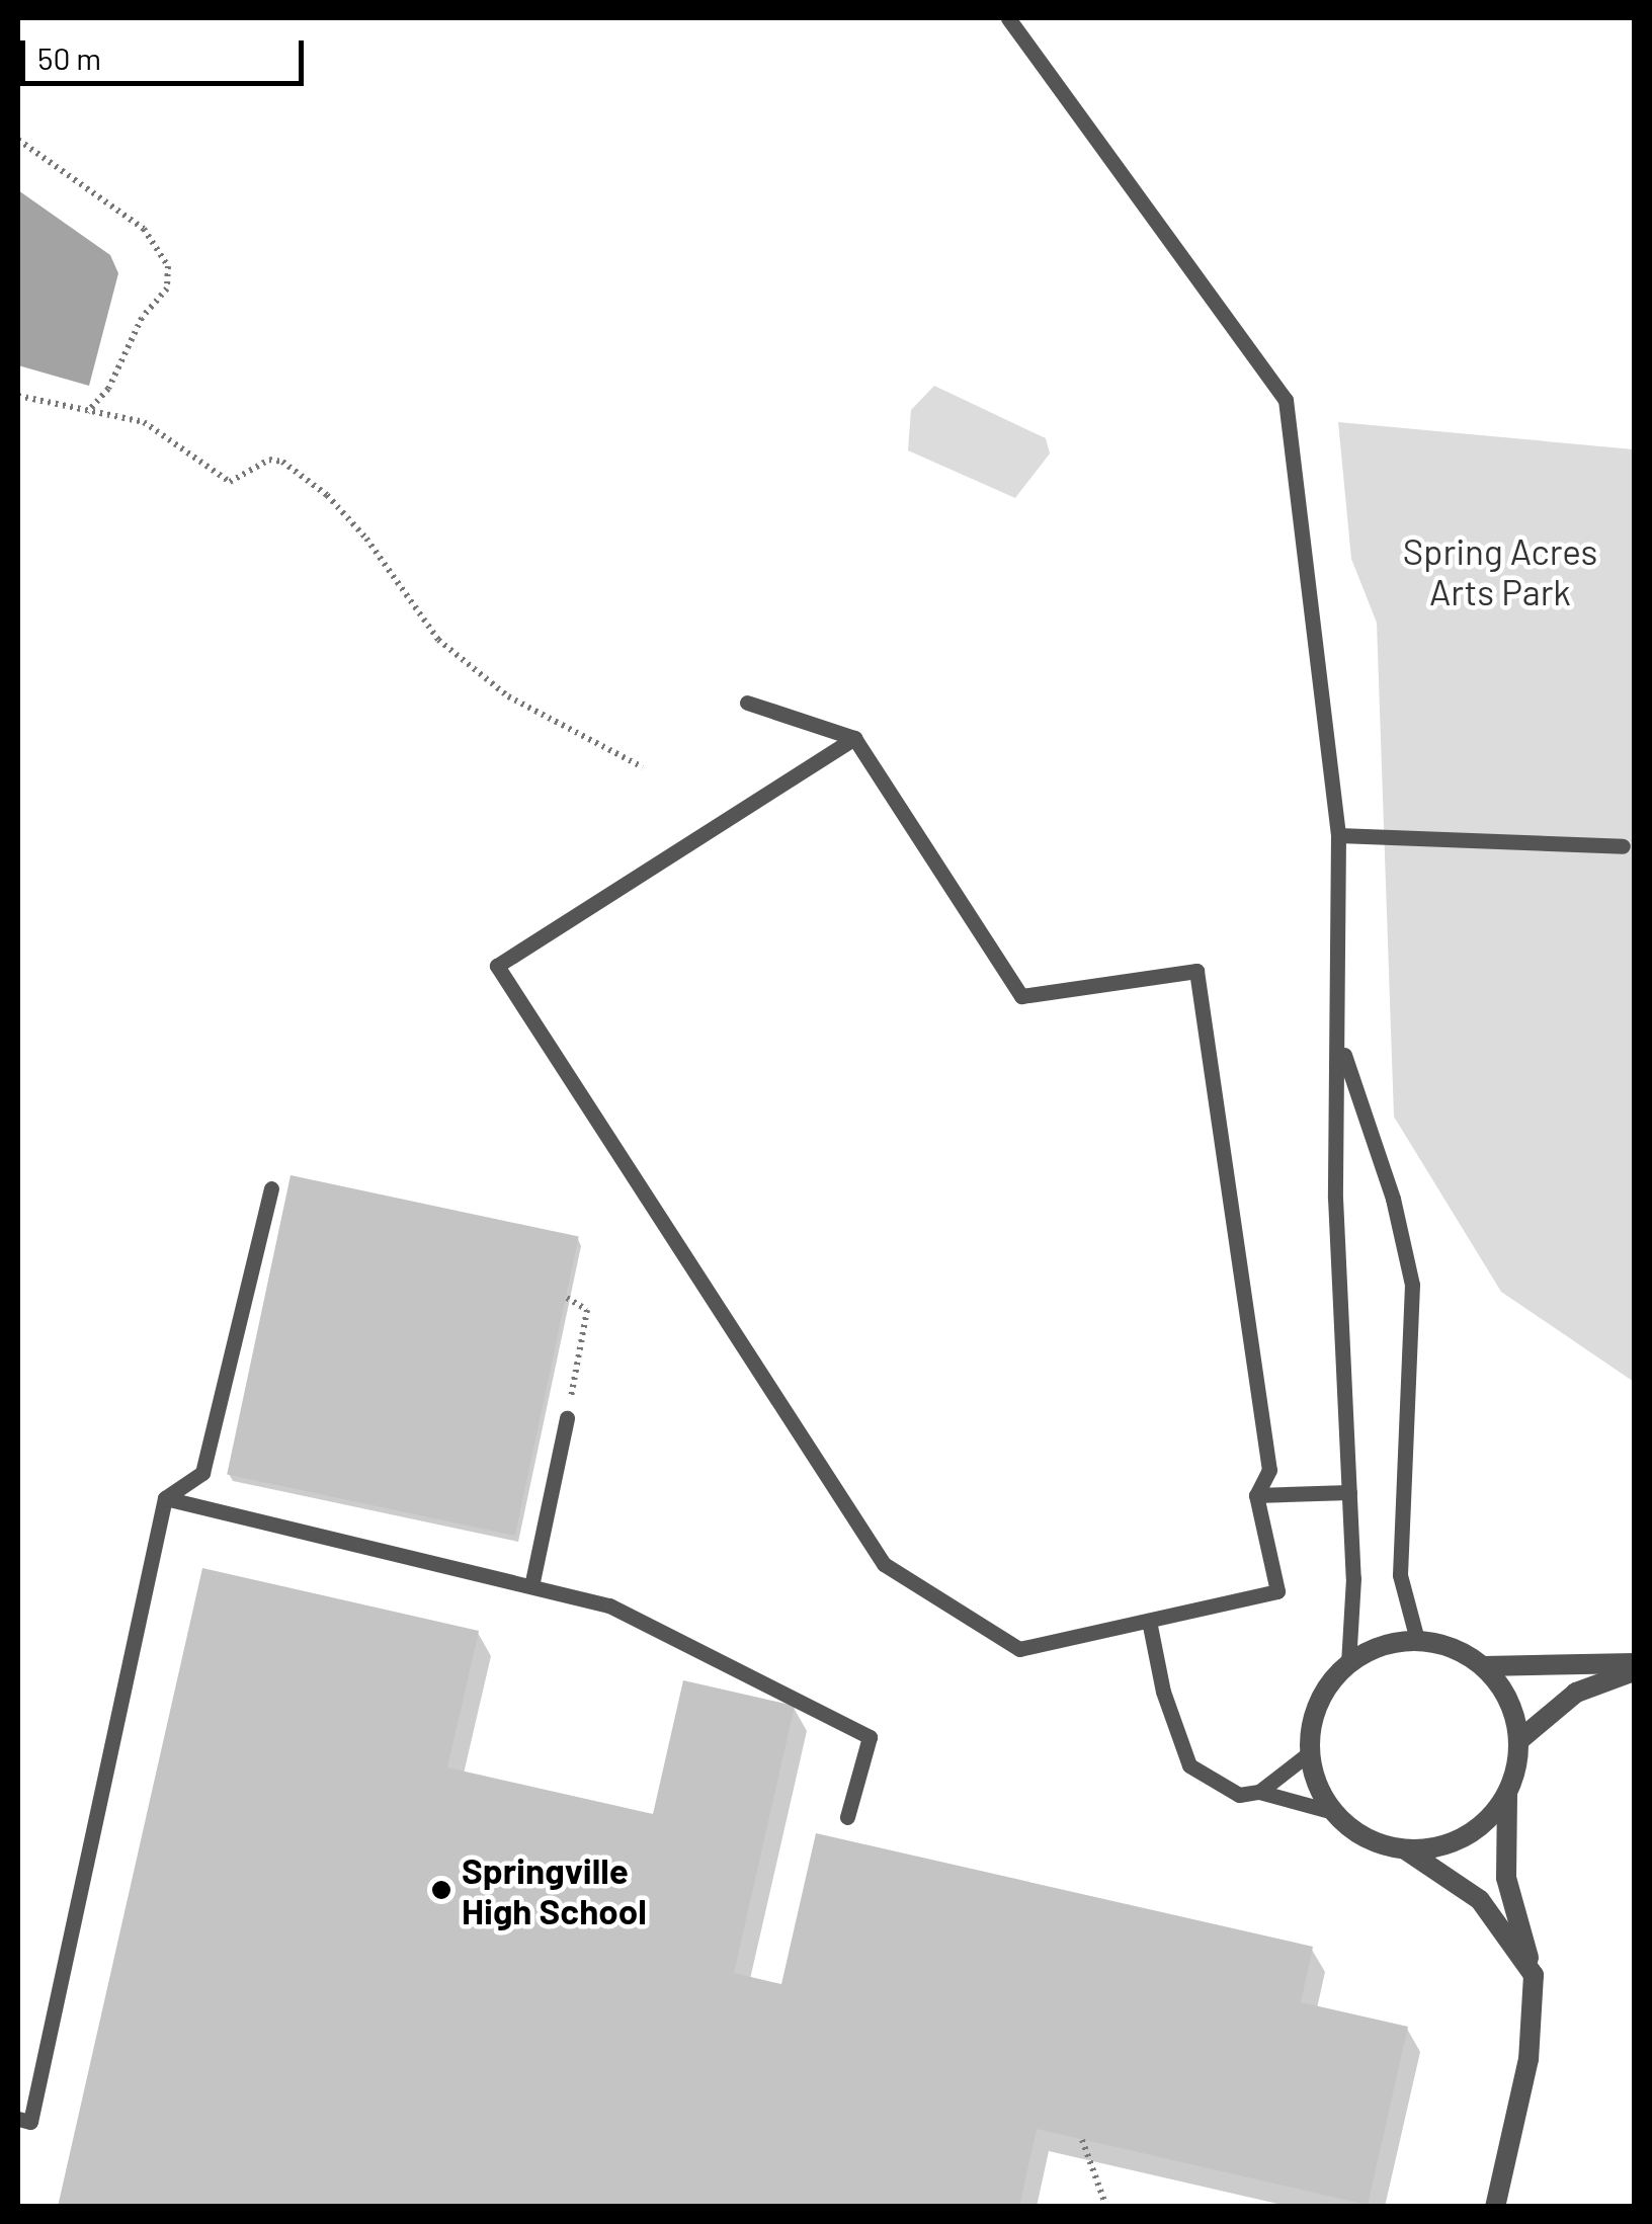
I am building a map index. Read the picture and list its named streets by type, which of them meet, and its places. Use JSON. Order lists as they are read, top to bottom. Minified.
{"parks":["Spring Acres Arts Park"],"places":["Springville High School"],"scale_bar":"50 m"}
